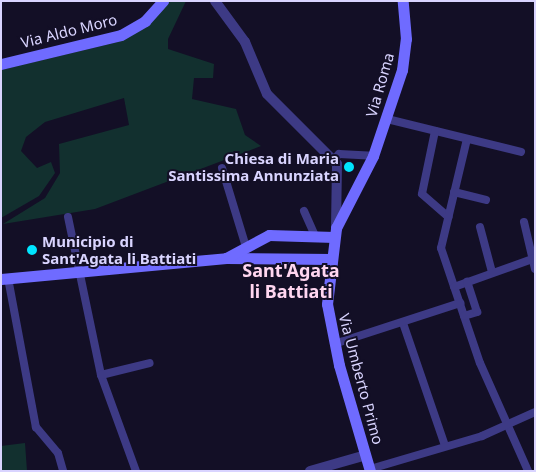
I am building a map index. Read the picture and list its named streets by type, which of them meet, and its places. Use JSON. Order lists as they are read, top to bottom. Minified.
{"streets":{"main road":["Via Aldo Moro","Via Roma","Via Umberto Primo"]},"crossings":[["Via Roma","Via Umberto Primo"]],"districts":["Sant'Agata li Battiati"],"places":["Chiesa di Maria Santissima Annunziata","Municipio di Sant'Agata li Battiati"]}
